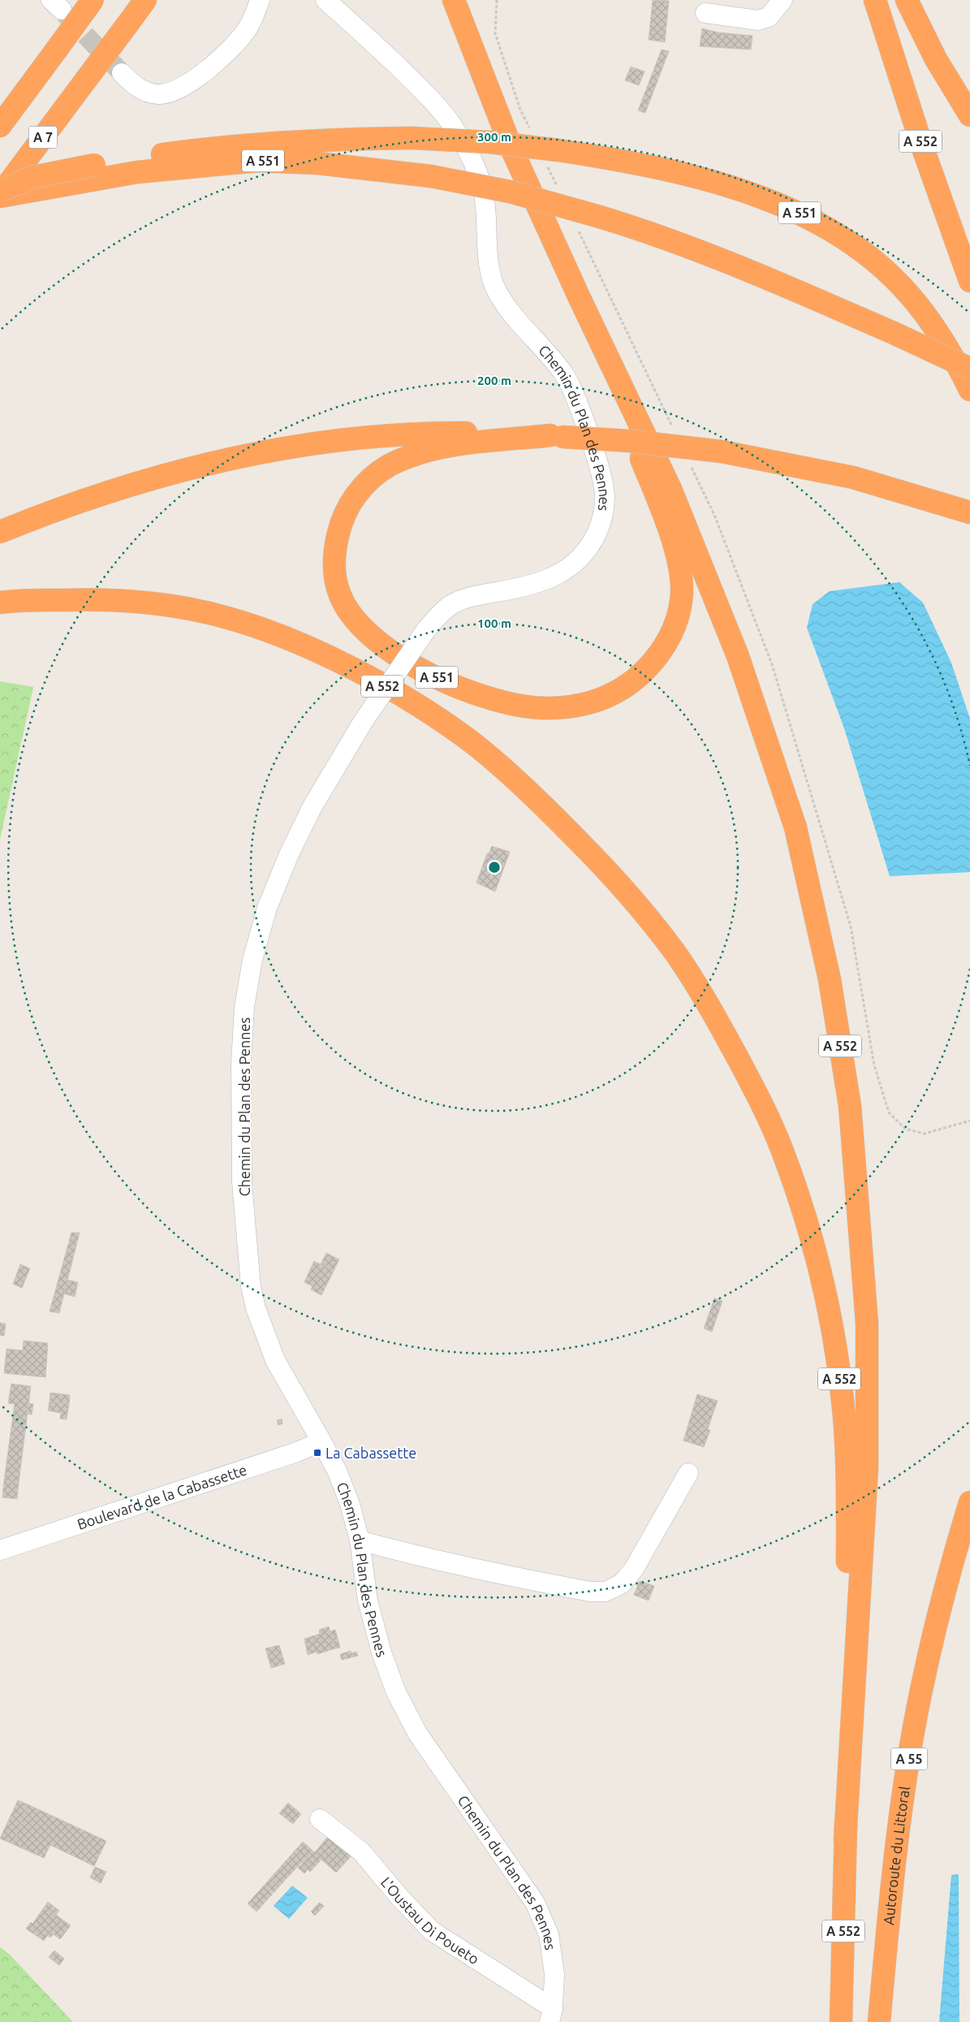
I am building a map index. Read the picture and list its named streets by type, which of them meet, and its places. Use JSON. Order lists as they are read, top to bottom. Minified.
{"streets":{"highway":["A 7","A 552","A 551","A 55","Autoroute du Littoral"],"street":["Chemin du Plan des Pennes","Boulevard de la Cabassette","L'Oustau Di Poueto"]},"crossings":[["A 7","A 551"],["A 552","A 551"],["Chemin du Plan des Pennes","Boulevard de la Cabassette"],["Chemin du Plan des Pennes","L'Oustau Di Poueto"]],"places":{"transit":["La Cabassette"]},"rings":["300 m","200 m","100 m"]}
